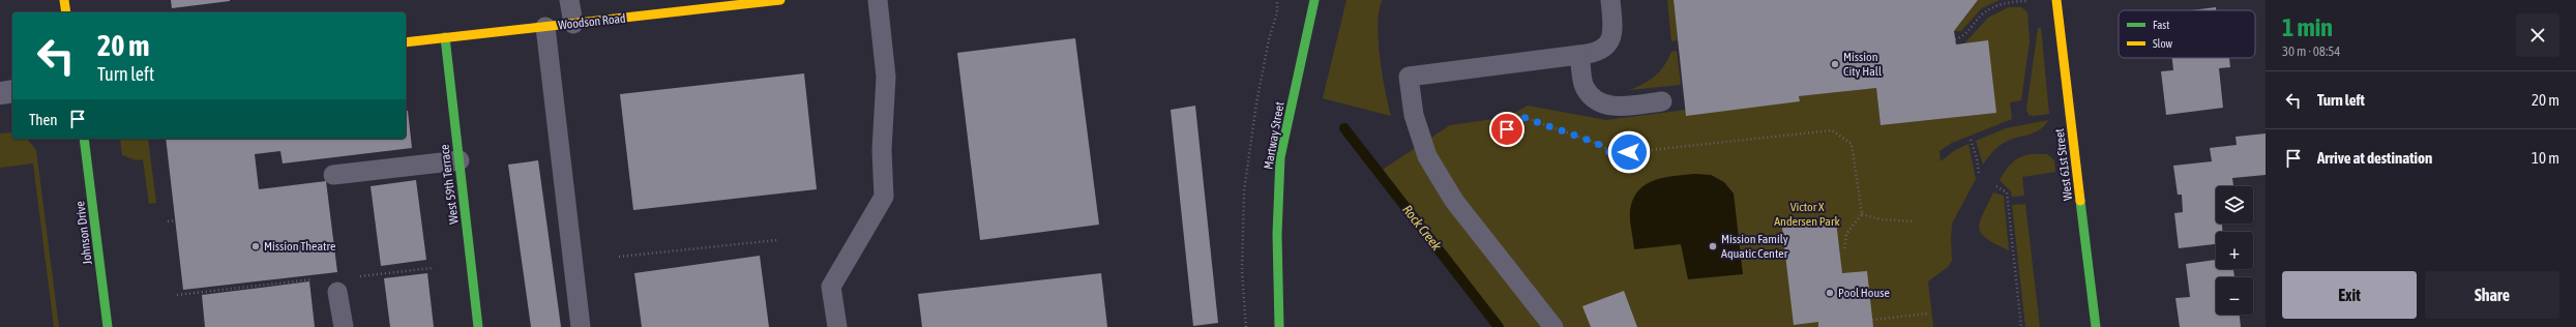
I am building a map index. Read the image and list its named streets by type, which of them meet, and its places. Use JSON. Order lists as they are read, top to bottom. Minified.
{"streets":{"street":["Woodson Road","Martway Street","West 61st Street","West 59th Terrace","Johnson Drive"]},"crossings":[["Woodson Road","West 59th Terrace"]],"water":["Rock Creek"],"parks":["Victor X Andersen Park"],"places":["Mission City Hall","Mission Theatre","Mission Family Aquatic Center","Pool House"],"legend":["Fast","Slow"],"page":{"heading":["1 min","30 m · 08:54"],"turn":["20 m","Turn left"],"list":[{"name":"Turn left","value":"20 m"},{"name":"Arrive at destination","value":"10 m"}],"then":"Then","map_buttons":["+","−"],"buttons":["Exit","Share"]}}
